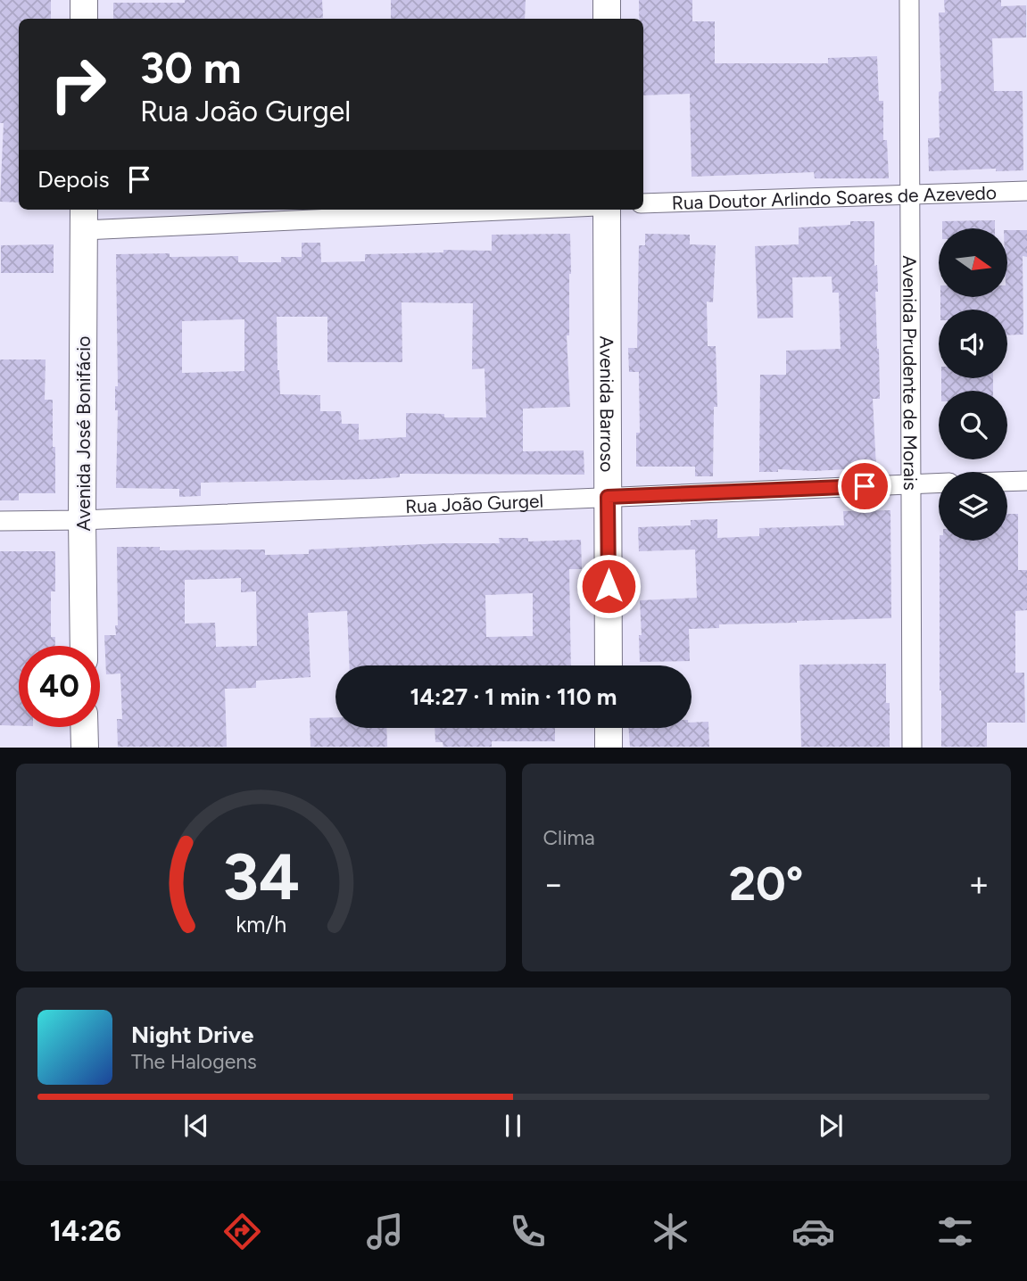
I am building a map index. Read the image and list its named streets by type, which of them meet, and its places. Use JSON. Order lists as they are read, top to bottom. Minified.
{"streets":{"street":["Rua Doutor Arlindo Soares de Azevedo","Avenida Prudente de Morais","Avenida Barroso","Avenida José Bonifácio","Rua João Gurgel"]},"crossings":[["Rua Doutor Arlindo Soares de Azevedo","Avenida Prudente de Morais"],["Avenida Prudente de Morais","Rua João Gurgel"],["Avenida Barroso","Rua João Gurgel"],["Avenida José Bonifácio","Rua João Gurgel"]],"north":"right","page":{"turn":["30 m","Rua João Gurgel"],"then":"Depois","limit":"40","trip":"14:27 · 1 min · 110 m","tile":"Clima","heat":["−","20°","+"],"song":["Night Drive","The Halogens"],"tabs":"14:26","gauge":["34","km/h"]}}
